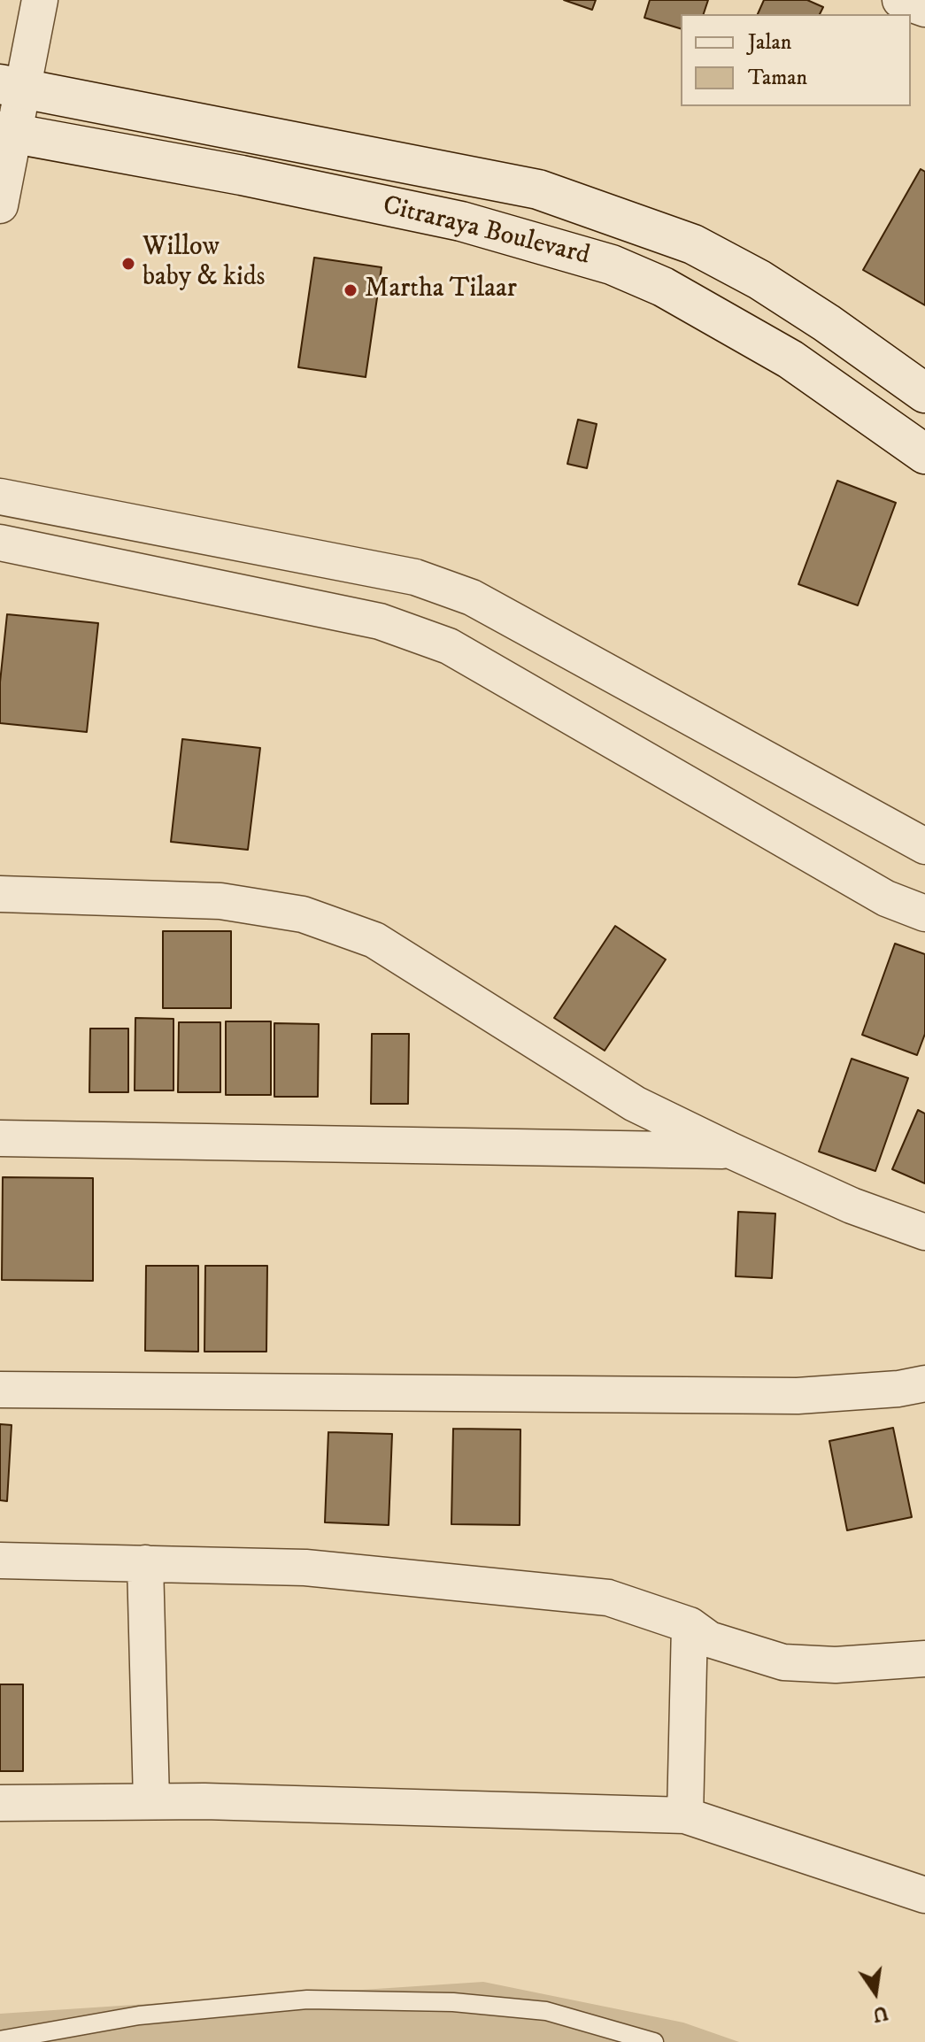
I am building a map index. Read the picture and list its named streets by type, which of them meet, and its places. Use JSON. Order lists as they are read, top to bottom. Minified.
{"streets":{"main road":["Citraraya Boulevard"]},"places":["Willow baby & kids","Martha Tilaar"],"legend":["Jalan","Taman"],"north":"bottom"}
